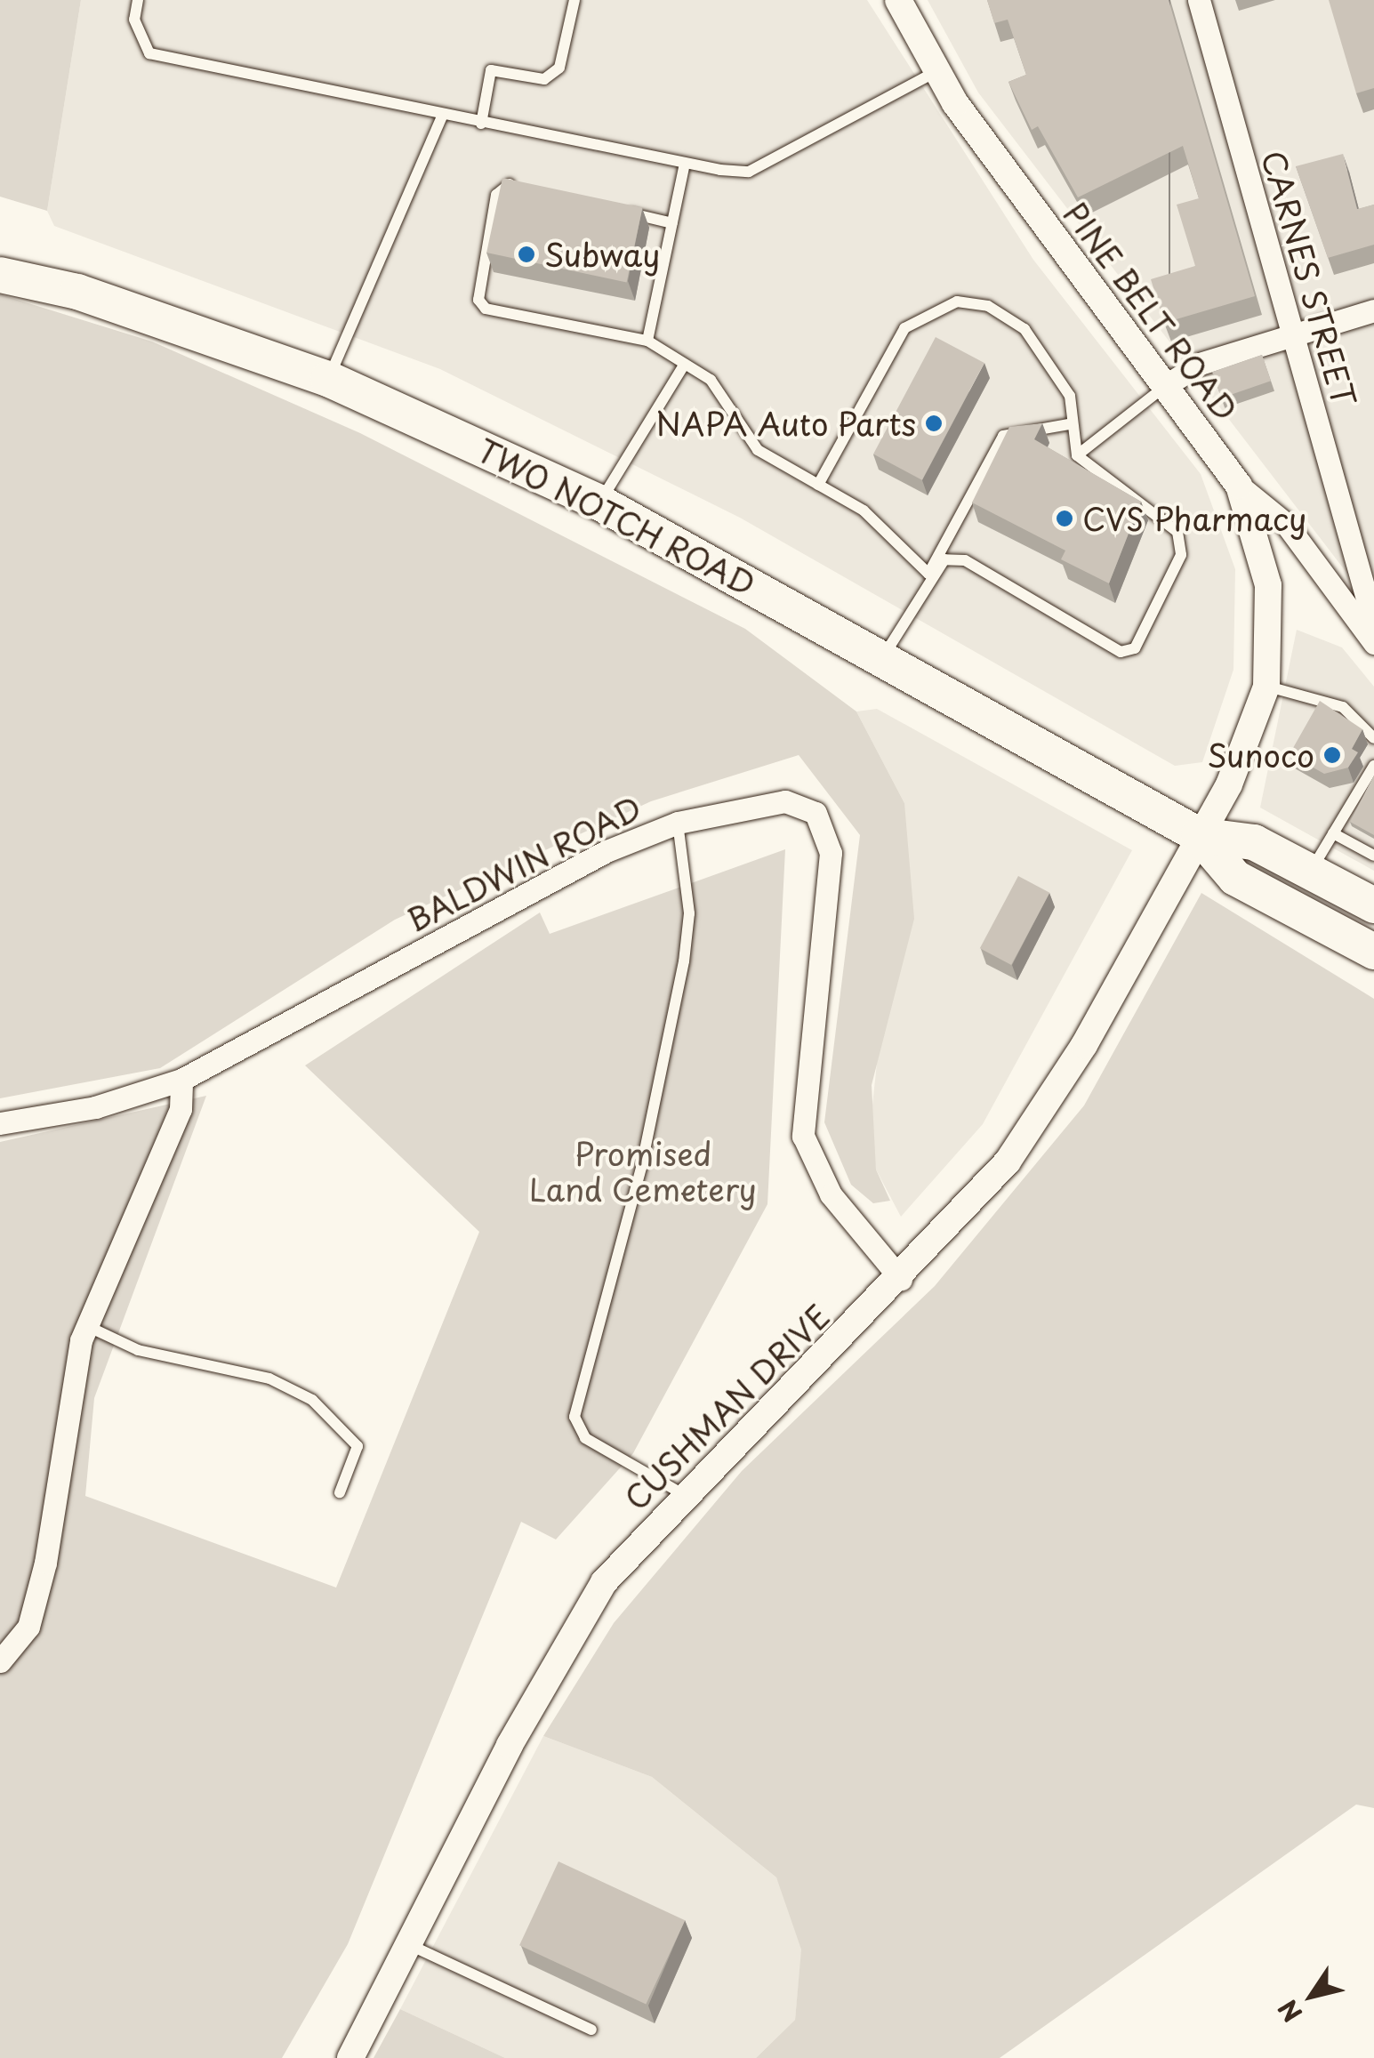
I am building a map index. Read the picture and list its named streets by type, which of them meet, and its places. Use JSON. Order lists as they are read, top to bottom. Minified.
{"streets":{"main road":["TWO NOTCH ROAD"],"street":["CARNES STREET","PINE BELT ROAD","BALDWIN ROAD","CUSHMAN DRIVE"]},"crossings":[["PINE BELT ROAD","CUSHMAN DRIVE"],["TWO NOTCH ROAD","CUSHMAN DRIVE"],["BALDWIN ROAD","CUSHMAN DRIVE"]],"parks":["Promised Land Cemetery"],"places":["Subway","NAPA Auto Parts","CVS Pharmacy","Sunoco"],"north":"bottom left"}
